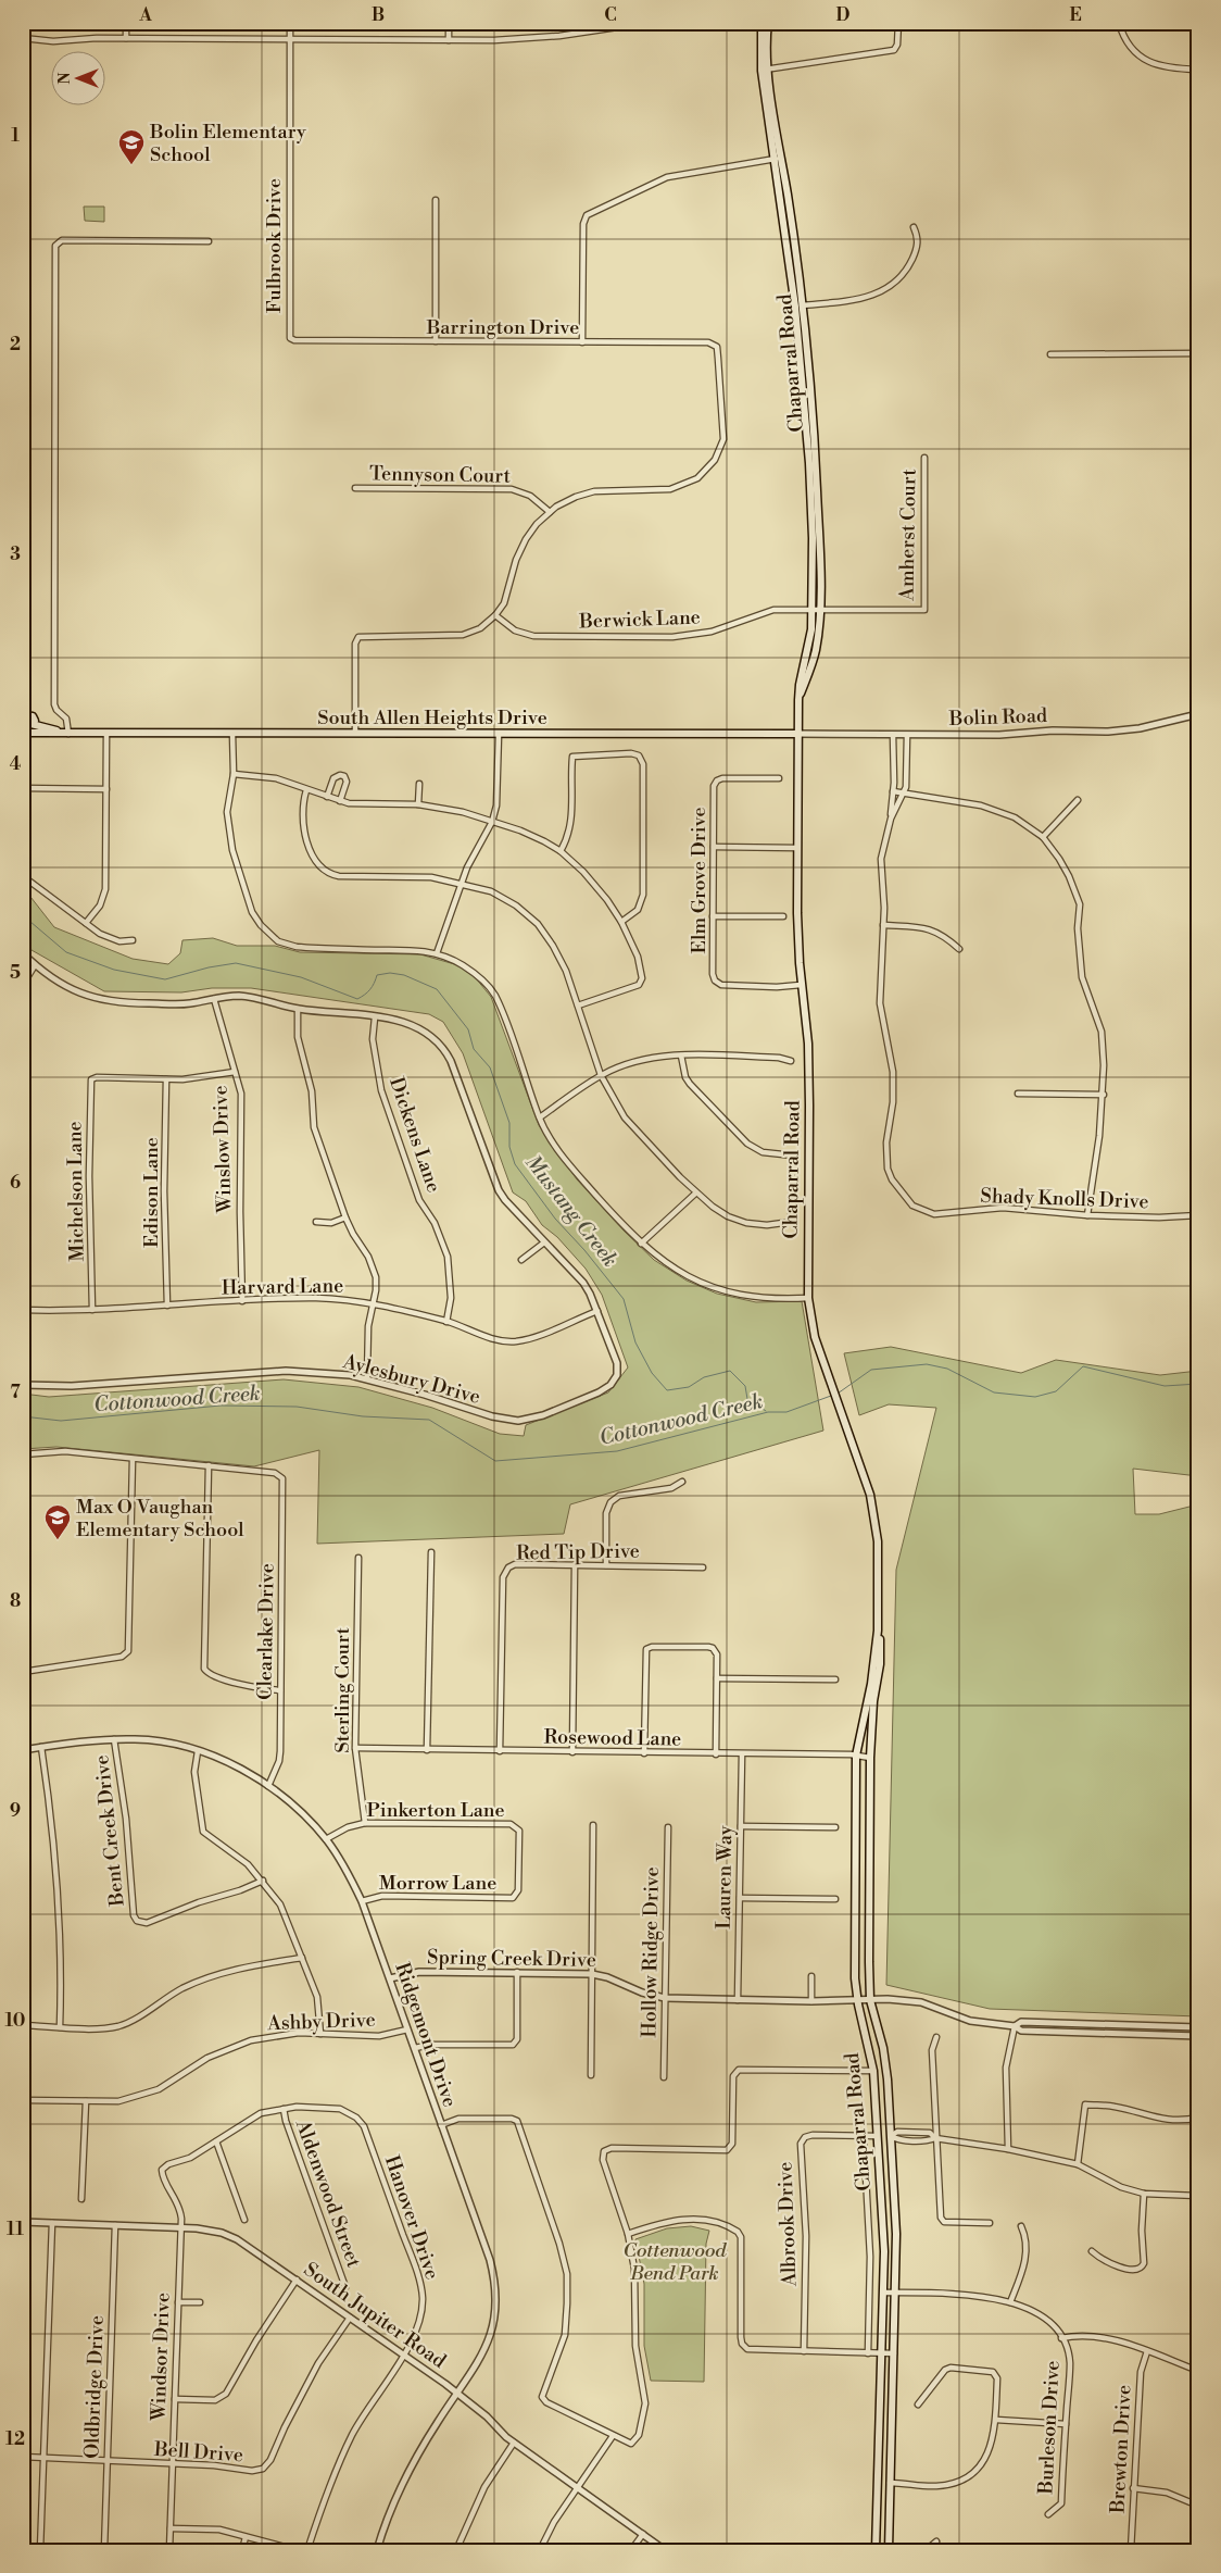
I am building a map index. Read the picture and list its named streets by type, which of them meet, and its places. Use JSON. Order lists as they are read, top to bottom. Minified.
{"streets":{"main road":["Chaparral Road","South Allen Heights Drive"],"street":["Fulbrook Drive","Barrington Drive","Tennyson Court","Amherst Court","Berwick Lane","Bolin Road","Elm Grove Drive","Dickens Lane","Winslow Drive","Michelson Lane","Edison Lane","Shady Knolls Drive","Harvard Lane","Aylesbury Drive","Red Tip Drive","Clearlake Drive","Sterling Court","Rosewood Lane","Pinkerton Lane","Bent Creek Drive","Lauren Way","Morrow Lane","Hollow Ridge Drive","Spring Creek Drive","Ashby Drive","Ridgemont Drive","Aldenwood Street","Hanover Drive","Albrook Drive","South Jupiter Road","Windsor Drive","Oldbridge Drive","Burleson Drive","Brewton Drive","Bell Drive"]},"crossings":[["Fulbrook Drive","Barrington Drive"],["Barrington Drive","Tennyson Court"],["Chaparral Road","Amherst Court"],["Chaparral Road","Berwick Lane"],["Chaparral Road","South Allen Heights Drive"],["Chaparral Road","Bolin Road"],["Chaparral Road","Elm Grove Drive"],["Chaparral Road","Rosewood Lane"],["Chaparral Road","Spring Creek Drive"],["Chaparral Road","Albrook Drive"],["Amherst Court","Berwick Lane"],["South Allen Heights Drive","Bolin Road"],["Dickens Lane","Harvard Lane"],["Winslow Drive","Harvard Lane"],["Michelson Lane","Edison Lane"],["Michelson Lane","Harvard Lane"],["Edison Lane","Harvard Lane"],["Harvard Lane","Aylesbury Drive"],["Red Tip Drive","Rosewood Lane"],["Clearlake Drive","Ridgemont Drive"],["Sterling Court","Rosewood Lane"],["Sterling Court","Pinkerton Lane"],["Rosewood Lane","Lauren Way"],["Pinkerton Lane","Morrow Lane"],["Pinkerton Lane","Ridgemont Drive"],["Bent Creek Drive","Ridgemont Drive"],["Lauren Way","Spring Creek Drive"],["Morrow Lane","Ridgemont Drive"],["Hollow Ridge Drive","Spring Creek Drive"],["Spring Creek Drive","Ridgemont Drive"],["Ashby Drive","Ridgemont Drive"],["Ridgemont Drive","South Jupiter Road"],["Aldenwood Street","Hanover Drive"],["Hanover Drive","South Jupiter Road"],["Hanover Drive","Windsor Drive"],["South Jupiter Road","Windsor Drive"],["South Jupiter Road","Oldbridge Drive"],["South Jupiter Road","Bell Drive"],["Windsor Drive","Bell Drive"],["Oldbridge Drive","Bell Drive"]],"water":["Mustang Creek","Cottonwood Creek"],"parks":["Cottenwood Bend Park"],"places":{"school or university":["Bolin Elementary School","Max O Vaughan Elementary School"]},"north":"left","grid":{"columns":["A","B","C","D","E"],"rows":["1","2","3","4","5","6","7","8","9","10","11","12"]}}
